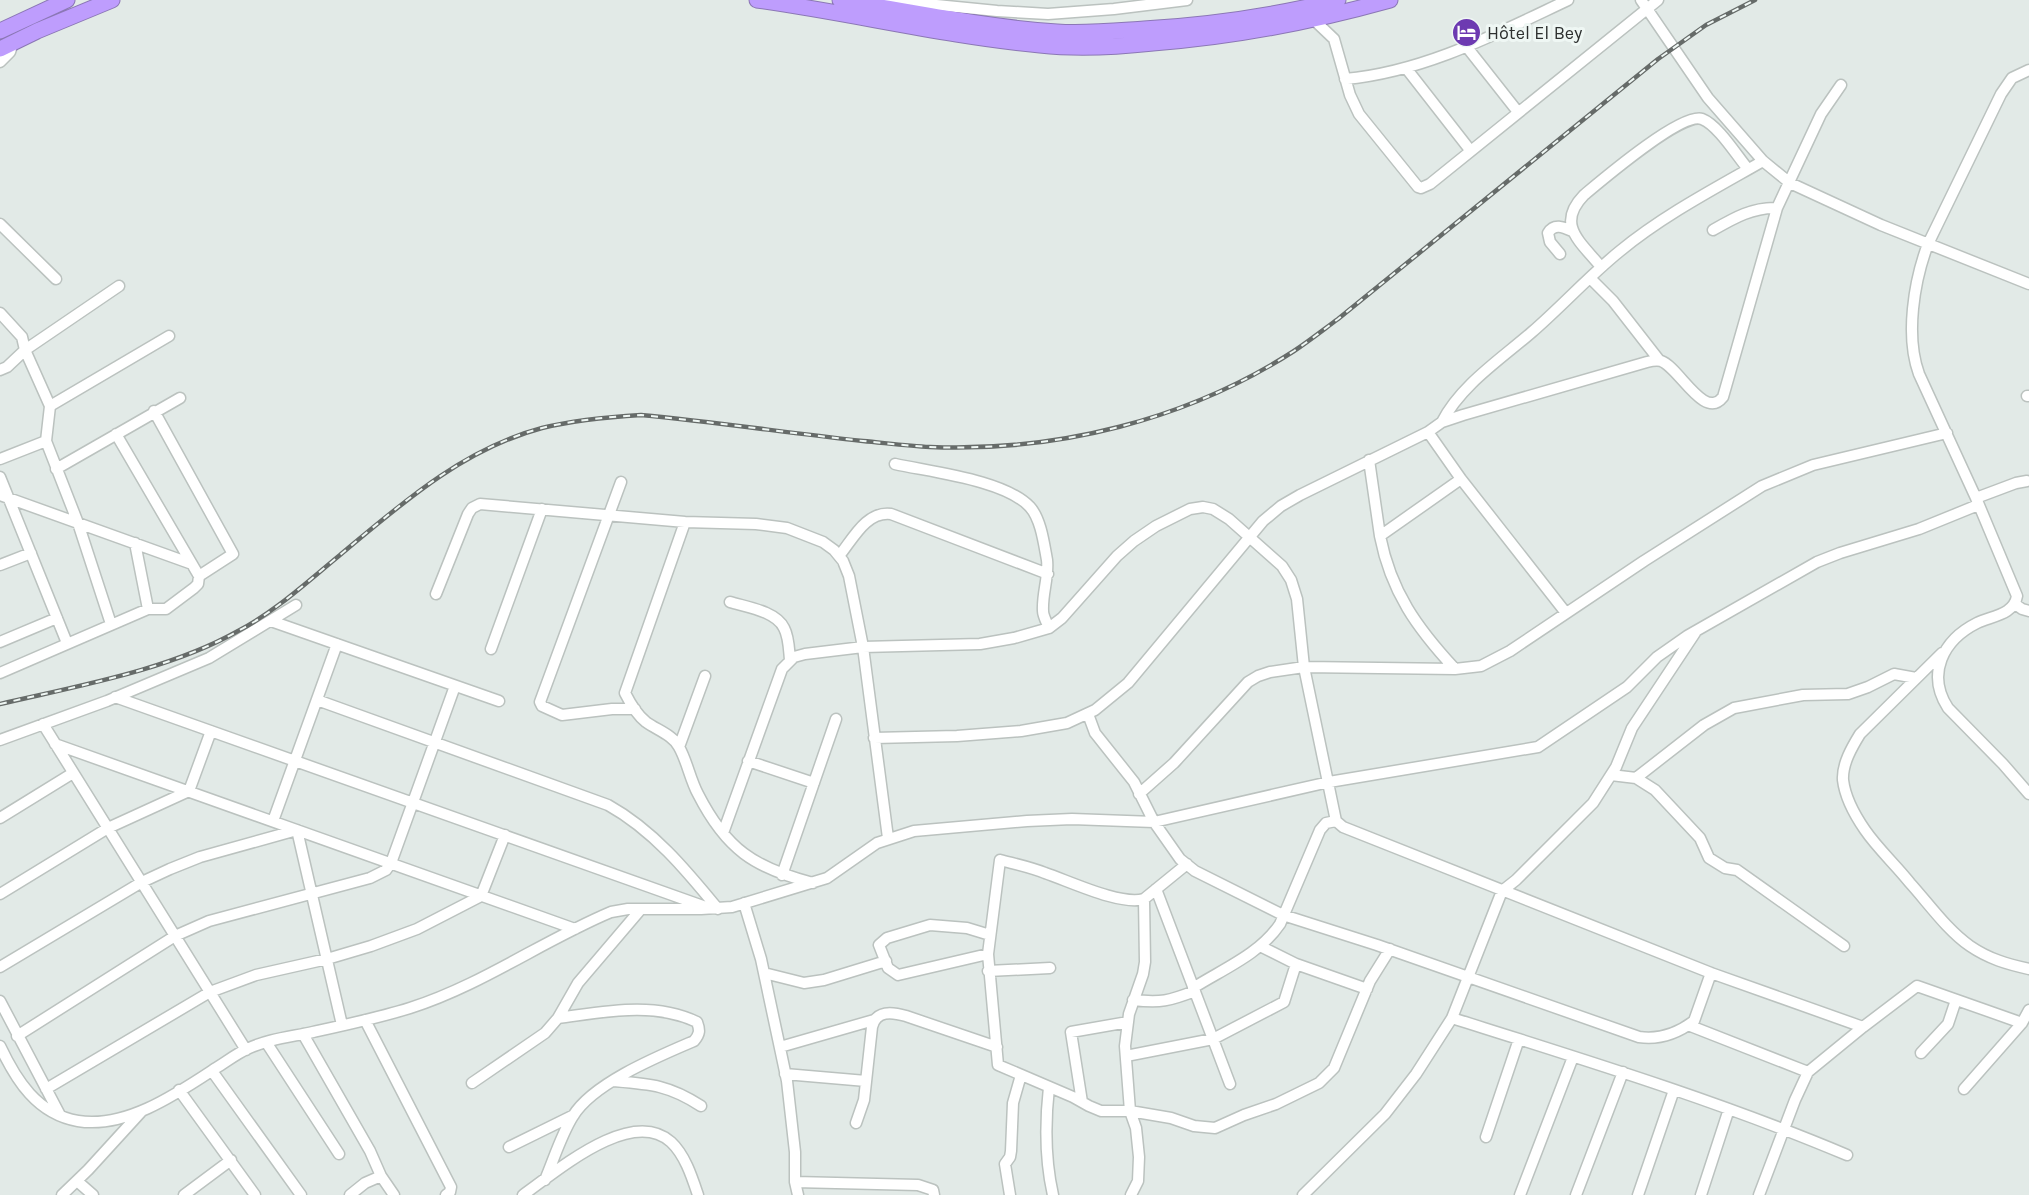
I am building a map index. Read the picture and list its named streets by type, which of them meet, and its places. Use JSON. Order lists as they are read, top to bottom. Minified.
{"places":{"hotel":["Hôtel El Bey"]}}
